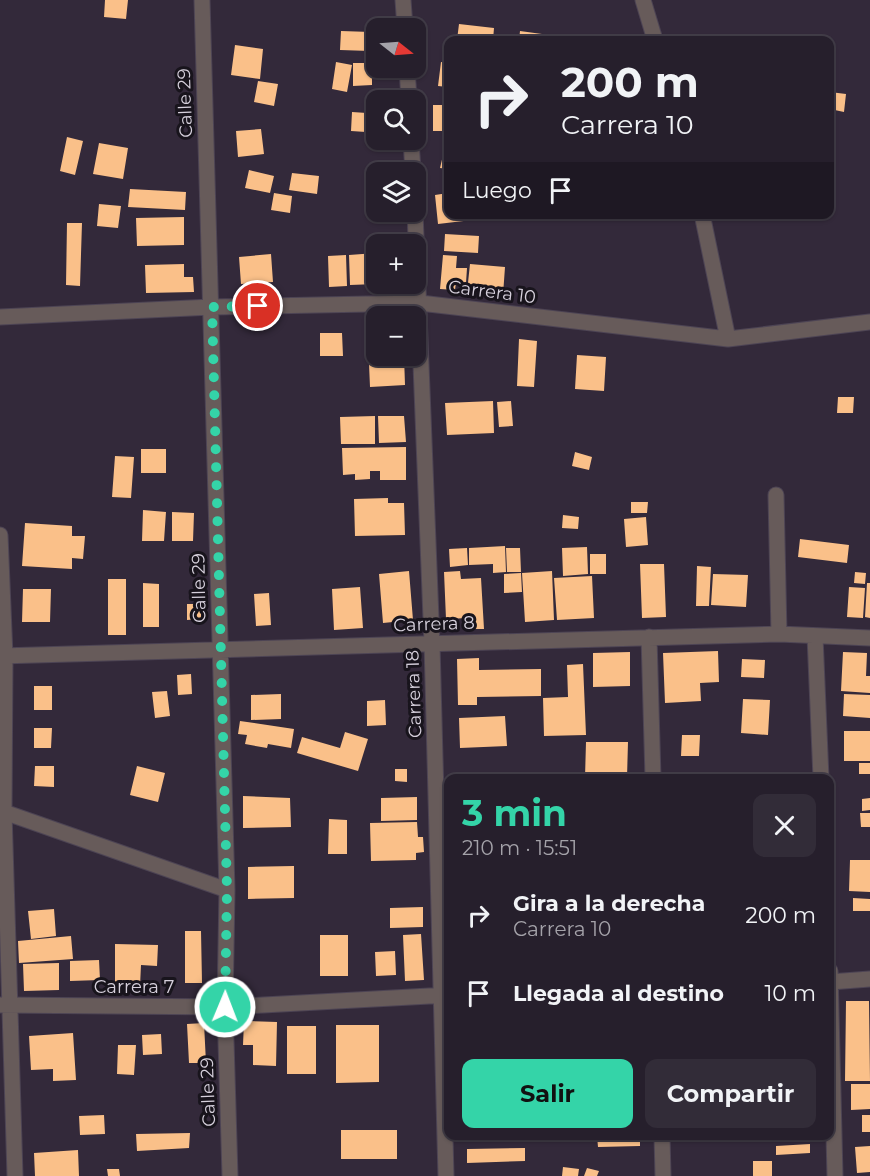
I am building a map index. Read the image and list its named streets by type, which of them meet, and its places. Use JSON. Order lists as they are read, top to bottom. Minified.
{"streets":{"street":["Calle 29","Carrera 10","Carrera 8","Carrera 18","Carrera 7"]},"crossings":[["Calle 29","Carrera 10"],["Calle 29","Carrera 8"],["Calle 29","Carrera 7"],["Carrera 10","Carrera 18"],["Carrera 8","Carrera 18"]],"north":"right","page":{"map_buttons":["+","−"],"turn":["200 m","Carrera 10"],"then":"Luego","heading":["3 min","210 m · 15:51"],"list":[{"name":"Gira a la derecha","note":"Carrera 10","value":"200 m"},{"name":"Llegada al destino","value":"10 m"}],"buttons":["Salir","Compartir"]}}
